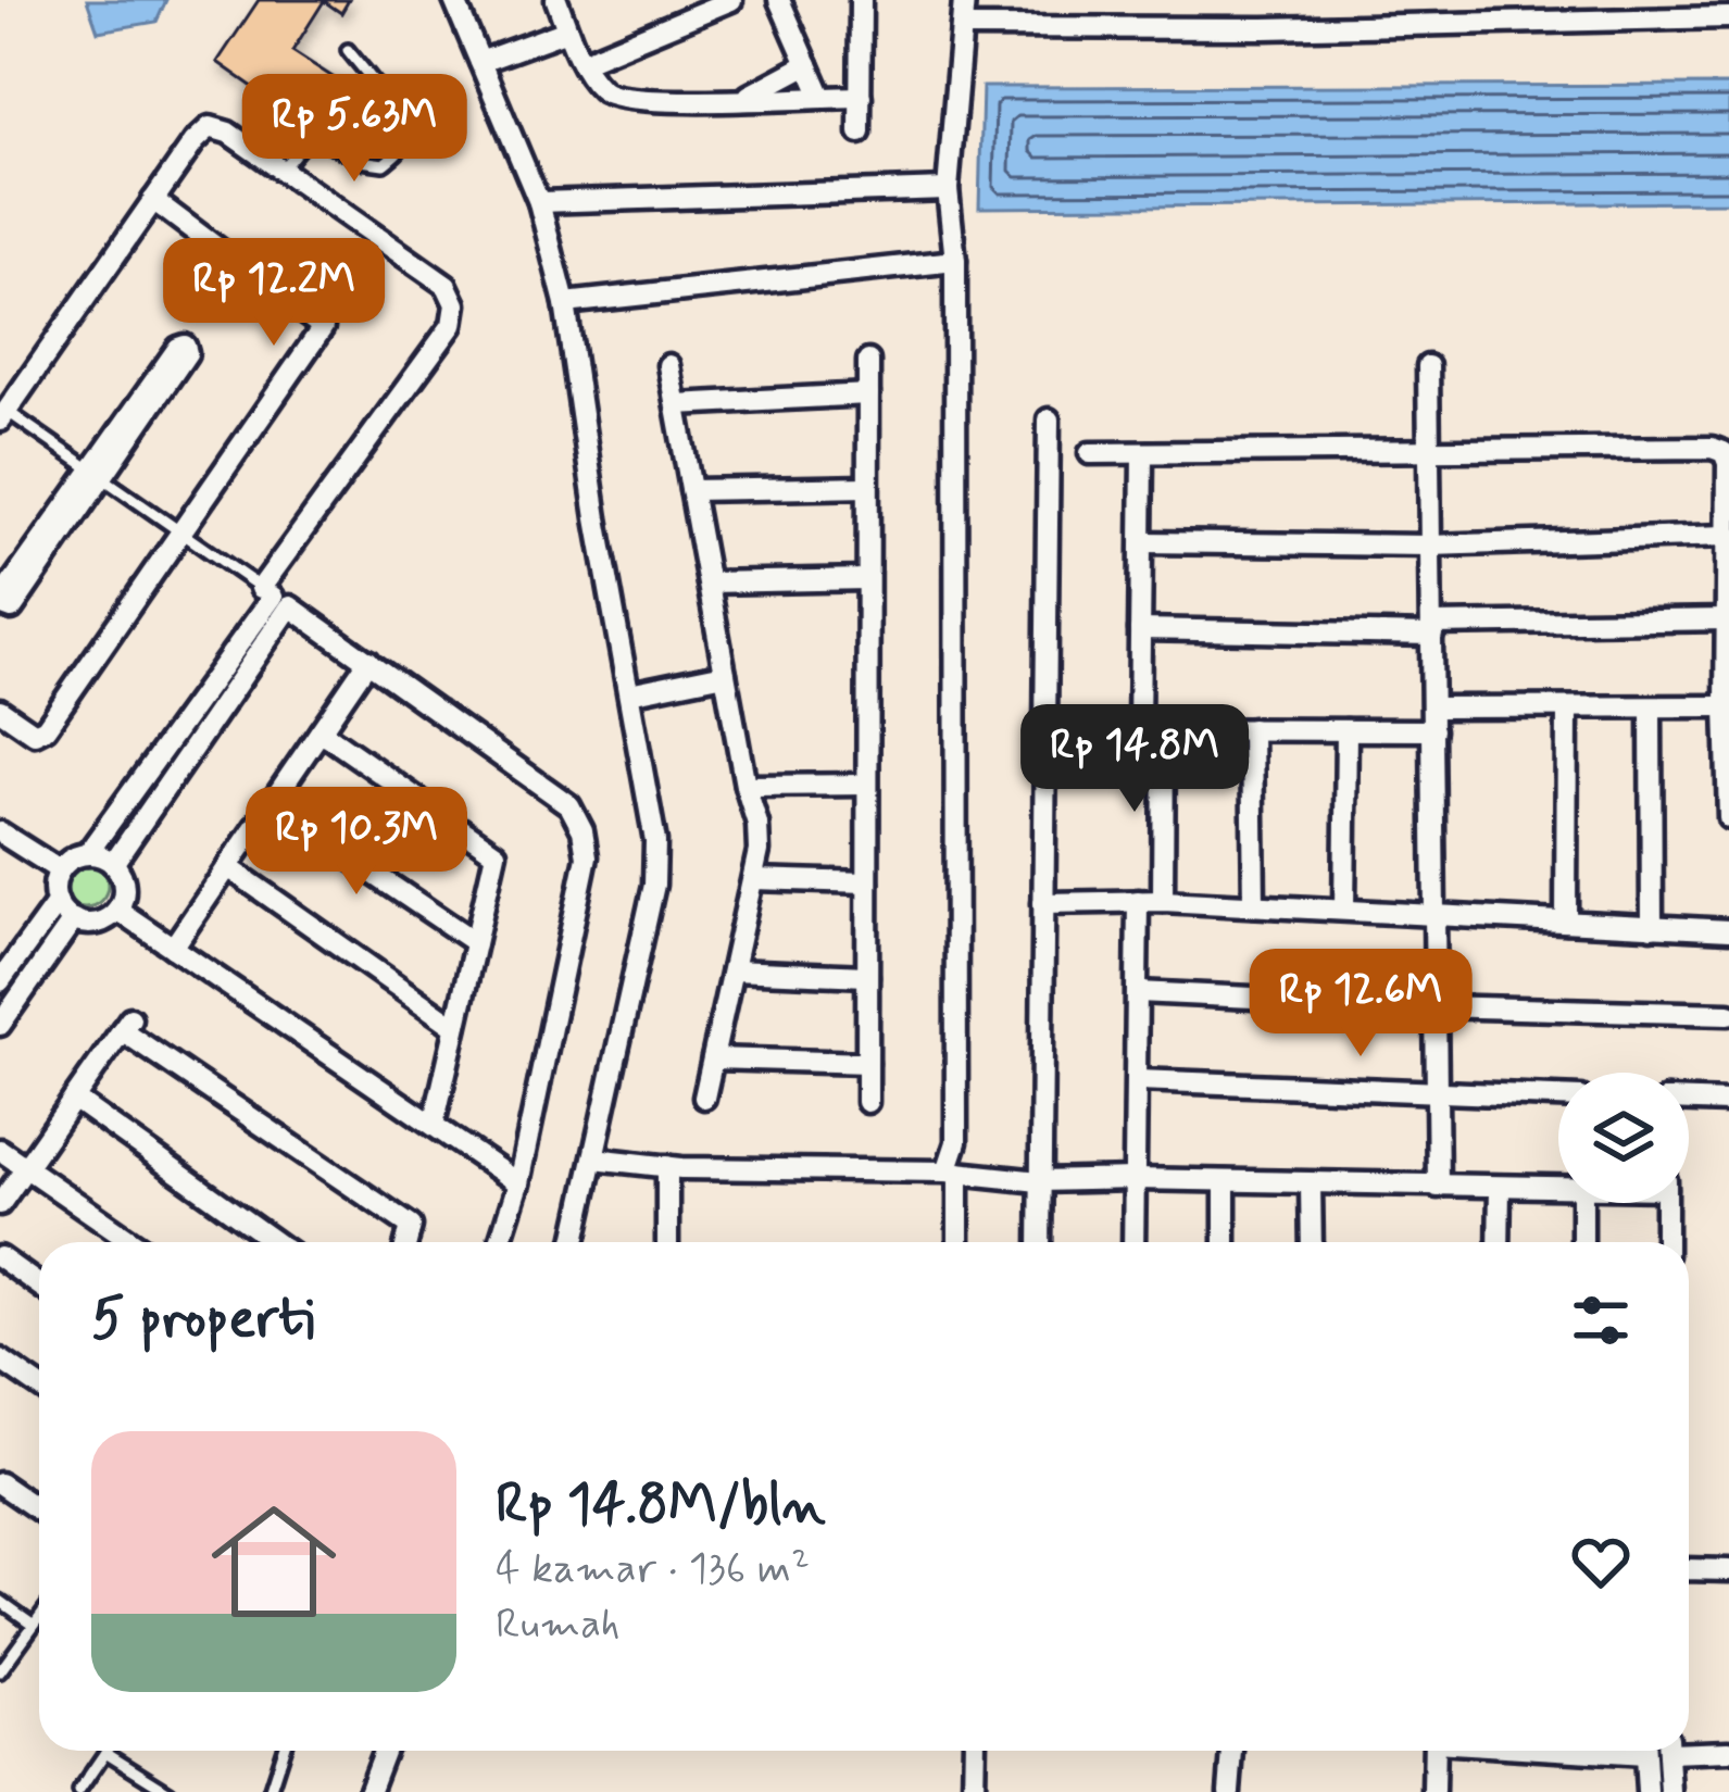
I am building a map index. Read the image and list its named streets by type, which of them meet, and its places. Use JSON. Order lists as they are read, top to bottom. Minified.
{"page":{"price":["Rp 5.63M","Rp 12.2M","Rp 14.8M","Rp 10.3M","Rp 12.6M"],"heading":"5 properti","list":[{"name":"Rp 14.8M/bln","note":"4 kamar · 136 m² · Rumah"}]}}
